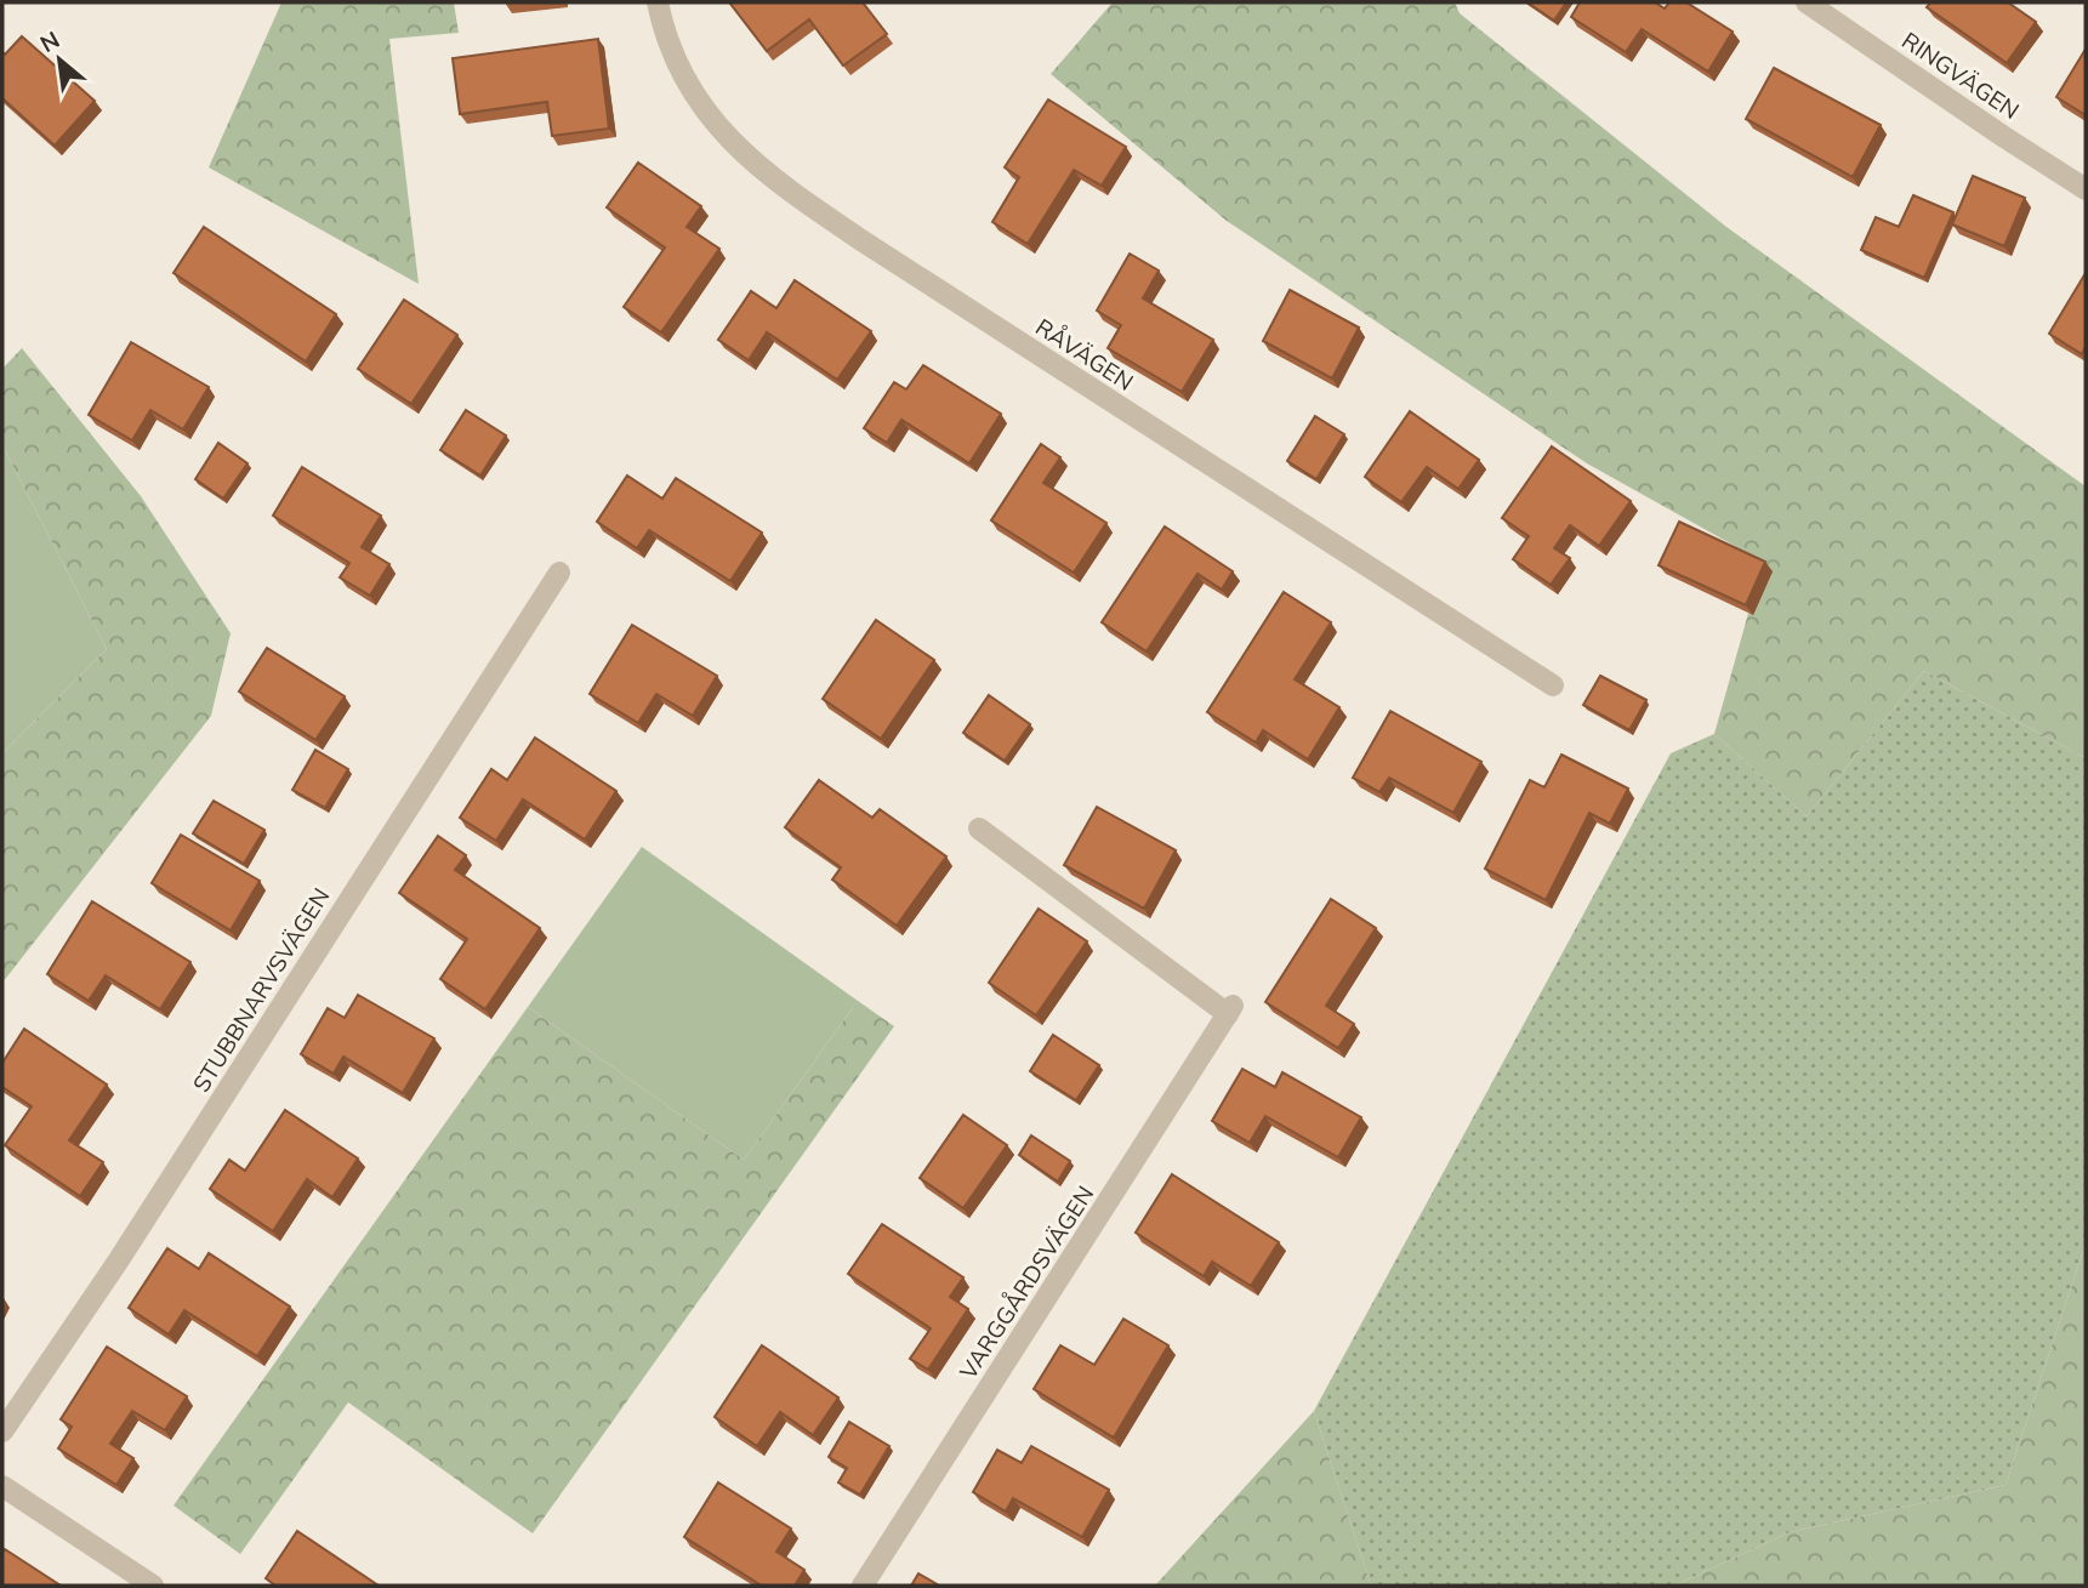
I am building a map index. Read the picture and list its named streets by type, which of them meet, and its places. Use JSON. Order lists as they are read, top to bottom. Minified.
{"streets":{"street":["RINGVÄGEN","RÅVÄGEN","STUBBNARVSVÄGEN","VARGGÅRDSVÄGEN"]},"north":"top left"}
